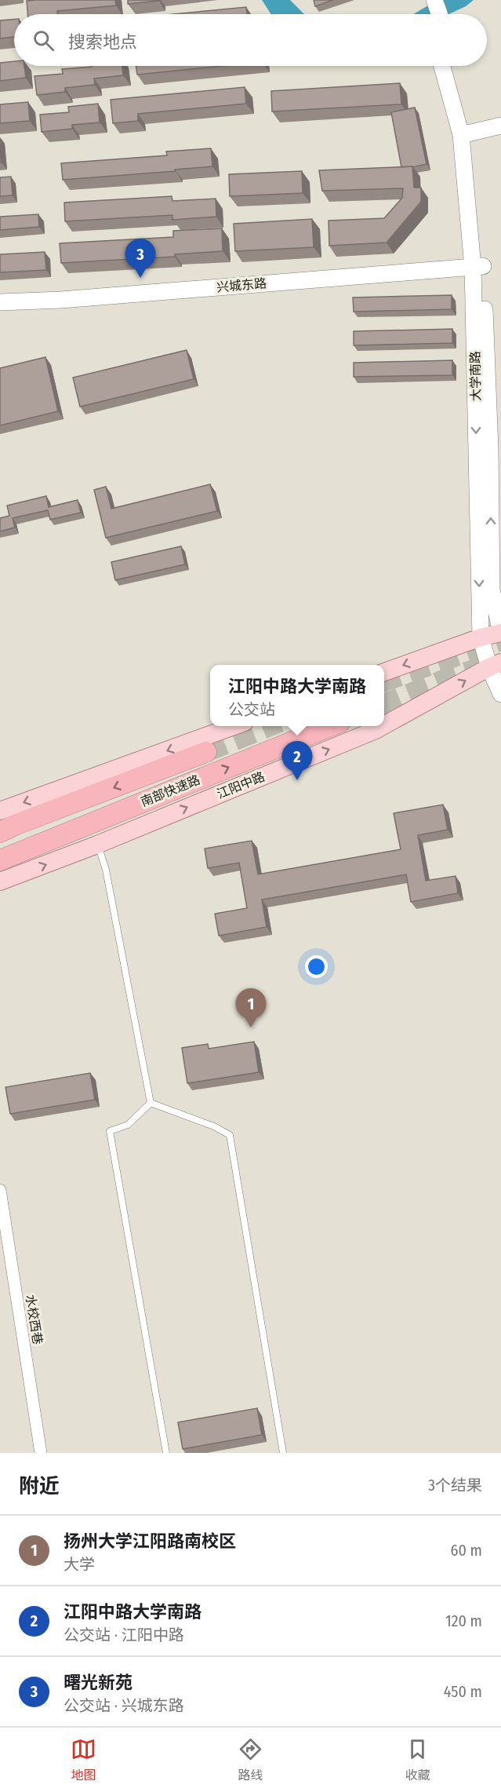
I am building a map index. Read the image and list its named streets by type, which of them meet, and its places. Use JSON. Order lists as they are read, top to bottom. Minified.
{"streets":{"highway":["南部快速路"],"main road":["江阳中路"],"street":["兴城东路","大学南路","水校西巷"]},"crossings":[["兴城东路","大学南路"],["大学南路","江阳中路"]],"page":{"search":"搜索地点","pins":["3","2","1"],"popup":["江阳中路大学南路","公交站"],"heading":["附近","3个结果"],"list":[{"mark":"1","name":"扬州大学江阳路南校区","note":"大学","value":"60 m"},{"mark":"2","name":"江阳中路大学南路","note":"公交站 · 江阳中路","value":"120 m"},{"mark":"3","name":"曙光新苑","note":"公交站 · 兴城东路","value":"450 m"}],"nav":["地图","路线","收藏"]}}
